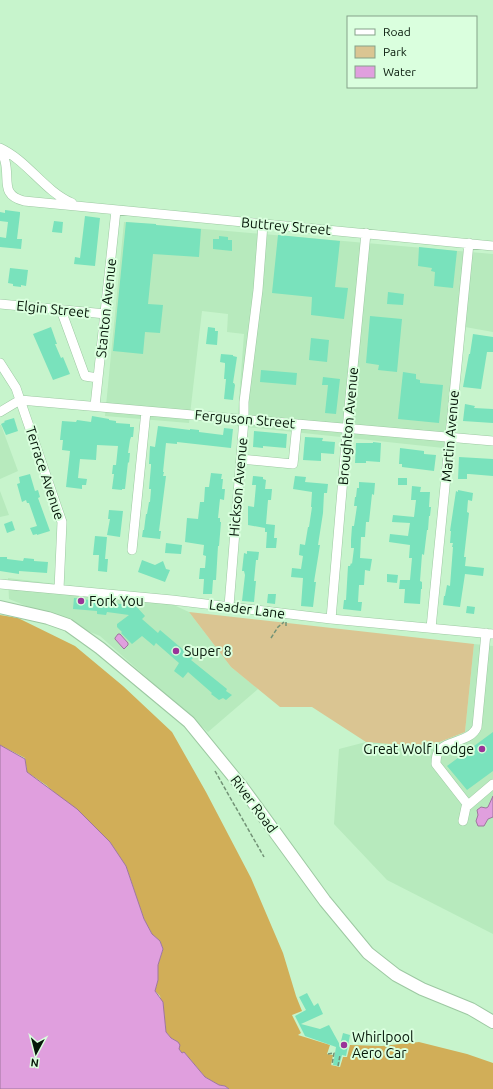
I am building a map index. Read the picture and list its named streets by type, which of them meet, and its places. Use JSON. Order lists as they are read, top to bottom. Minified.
{"streets":{"main road":["River Road"],"street":["Buttrey Street","Stanton Avenue","Elgin Street","Ferguson Street","Broughton Avenue","Martin Avenue","Terrace Avenue","Hickson Avenue","Leader Lane"]},"crossings":[["Buttrey Street","Stanton Avenue"],["Buttrey Street","Broughton Avenue"],["Buttrey Street","Martin Avenue"],["Buttrey Street","Hickson Avenue"],["Stanton Avenue","Elgin Street"],["Stanton Avenue","Ferguson Street"],["Ferguson Street","Broughton Avenue"],["Ferguson Street","Martin Avenue"],["Ferguson Street","Terrace Avenue"],["Ferguson Street","Hickson Avenue"],["Broughton Avenue","Leader Lane"],["Martin Avenue","Leader Lane"],["Terrace Avenue","Leader Lane"],["Hickson Avenue","Leader Lane"]],"places":["Fork You","Super 8","Great Wolf Lodge","Whirlpool Aero Car"],"legend":["Road","Park","Water"],"north":"bottom"}
